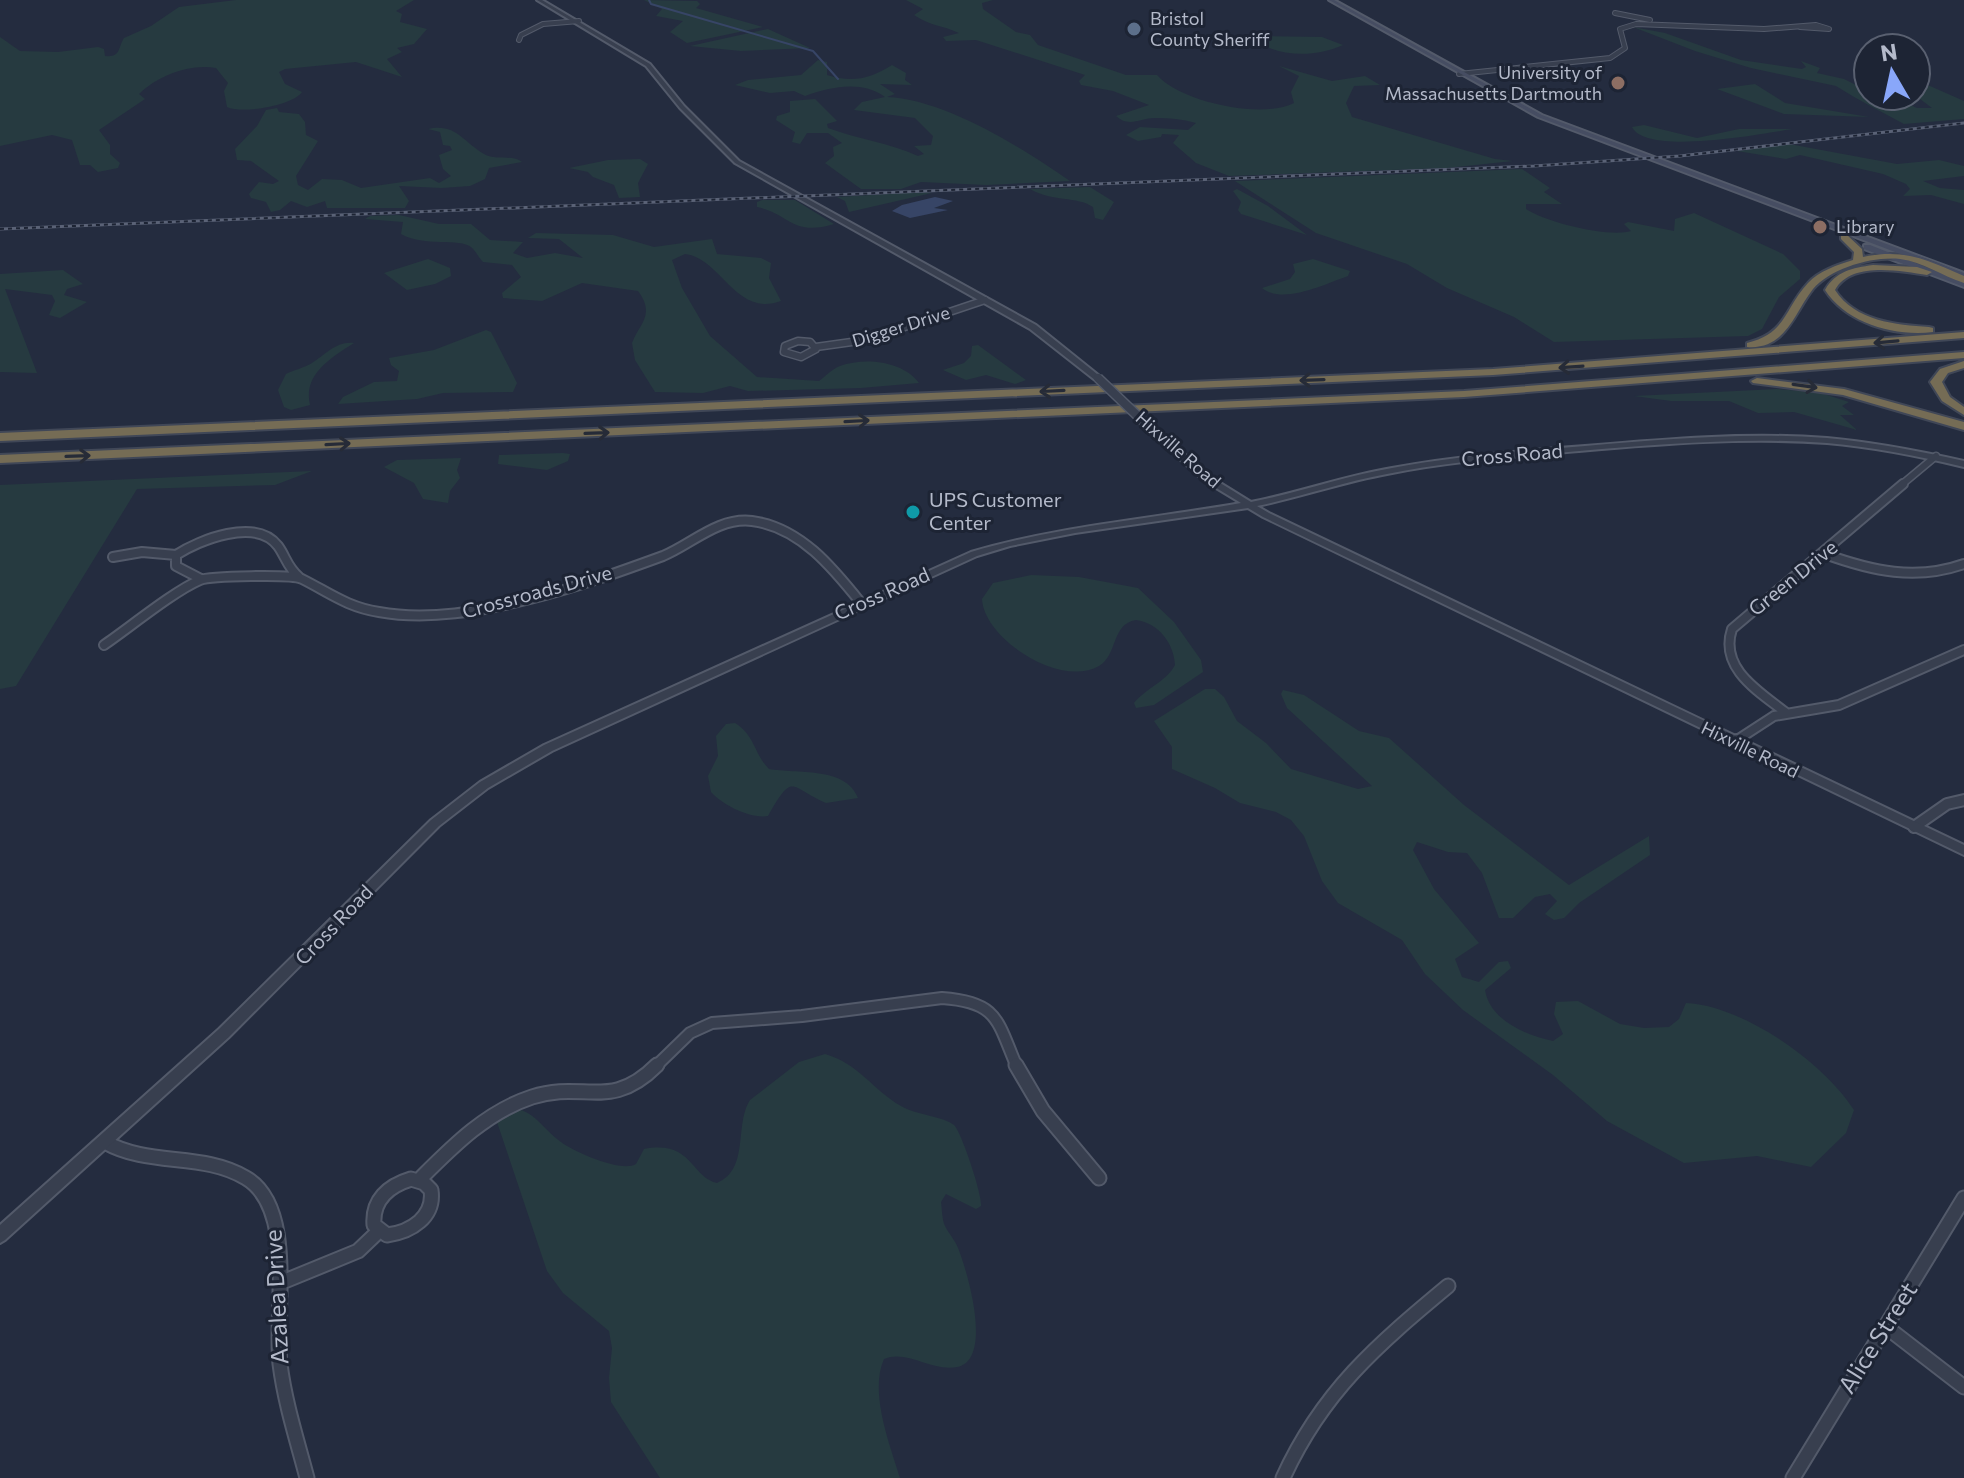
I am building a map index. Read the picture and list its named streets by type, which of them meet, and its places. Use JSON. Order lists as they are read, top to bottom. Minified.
{"streets":{"street":["Digger Drive","Hixville Road","Cross Road","Green Drive","Crossroads Drive","Azalea Drive","Alice Street"]},"crossings":[["Digger Drive","Hixville Road"],["Hixville Road","Cross Road"],["Cross Road","Green Drive"],["Cross Road","Crossroads Drive"],["Cross Road","Azalea Drive"]],"places":["Bristol County Sheriff","University of Massachusetts Dartmouth","Library","UPS Customer Center"],"north":"top"}
